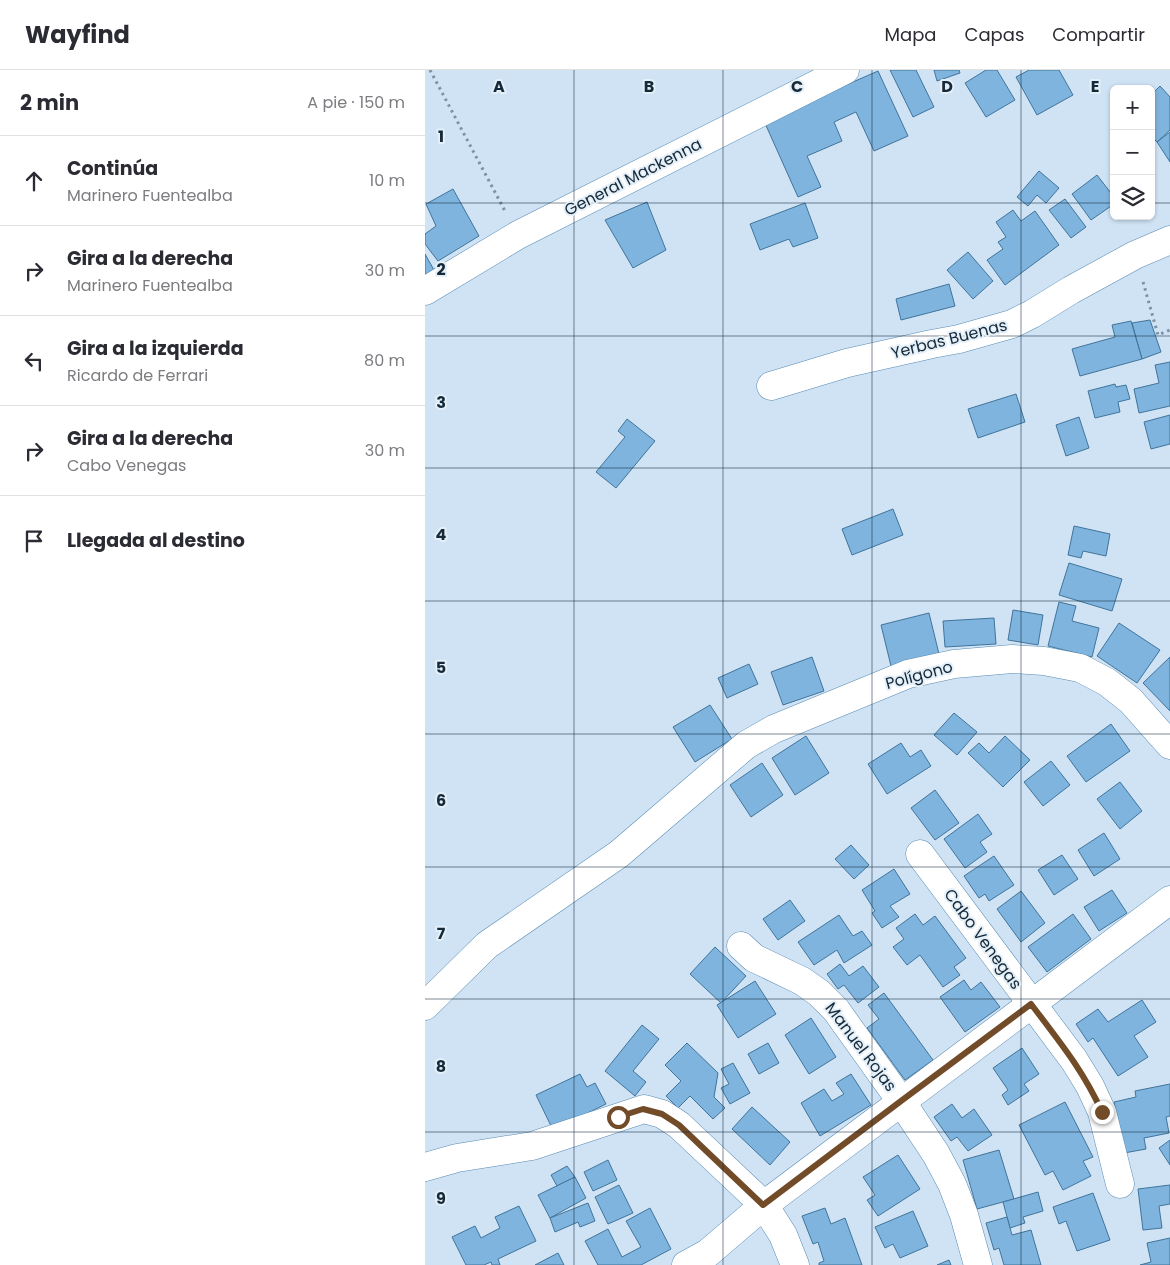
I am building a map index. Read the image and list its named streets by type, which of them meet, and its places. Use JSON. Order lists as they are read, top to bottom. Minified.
{"streets":{"street":["General Mackenna","Yerbas Buenas","Polígono","Cabo Venegas","Manuel Rojas"]},"page":{"header":"Wayfind","nav":["Mapa","Capas","Compartir"],"heading":["2 min","A pie · 150 m"],"map_buttons":["+","−"],"list":[["Continúa","Marinero Fuentealba","10 m"],["Gira a la derecha","Marinero Fuentealba","30 m"],["Gira a la izquierda","Ricardo de Ferrari","80 m"],["Gira a la derecha","Cabo Venegas","30 m"],"Llegada al destino"]},"grid":{"columns":["A","B","C","D","E"],"rows":["1","2","3","4","5","6","7","8","9"]}}
